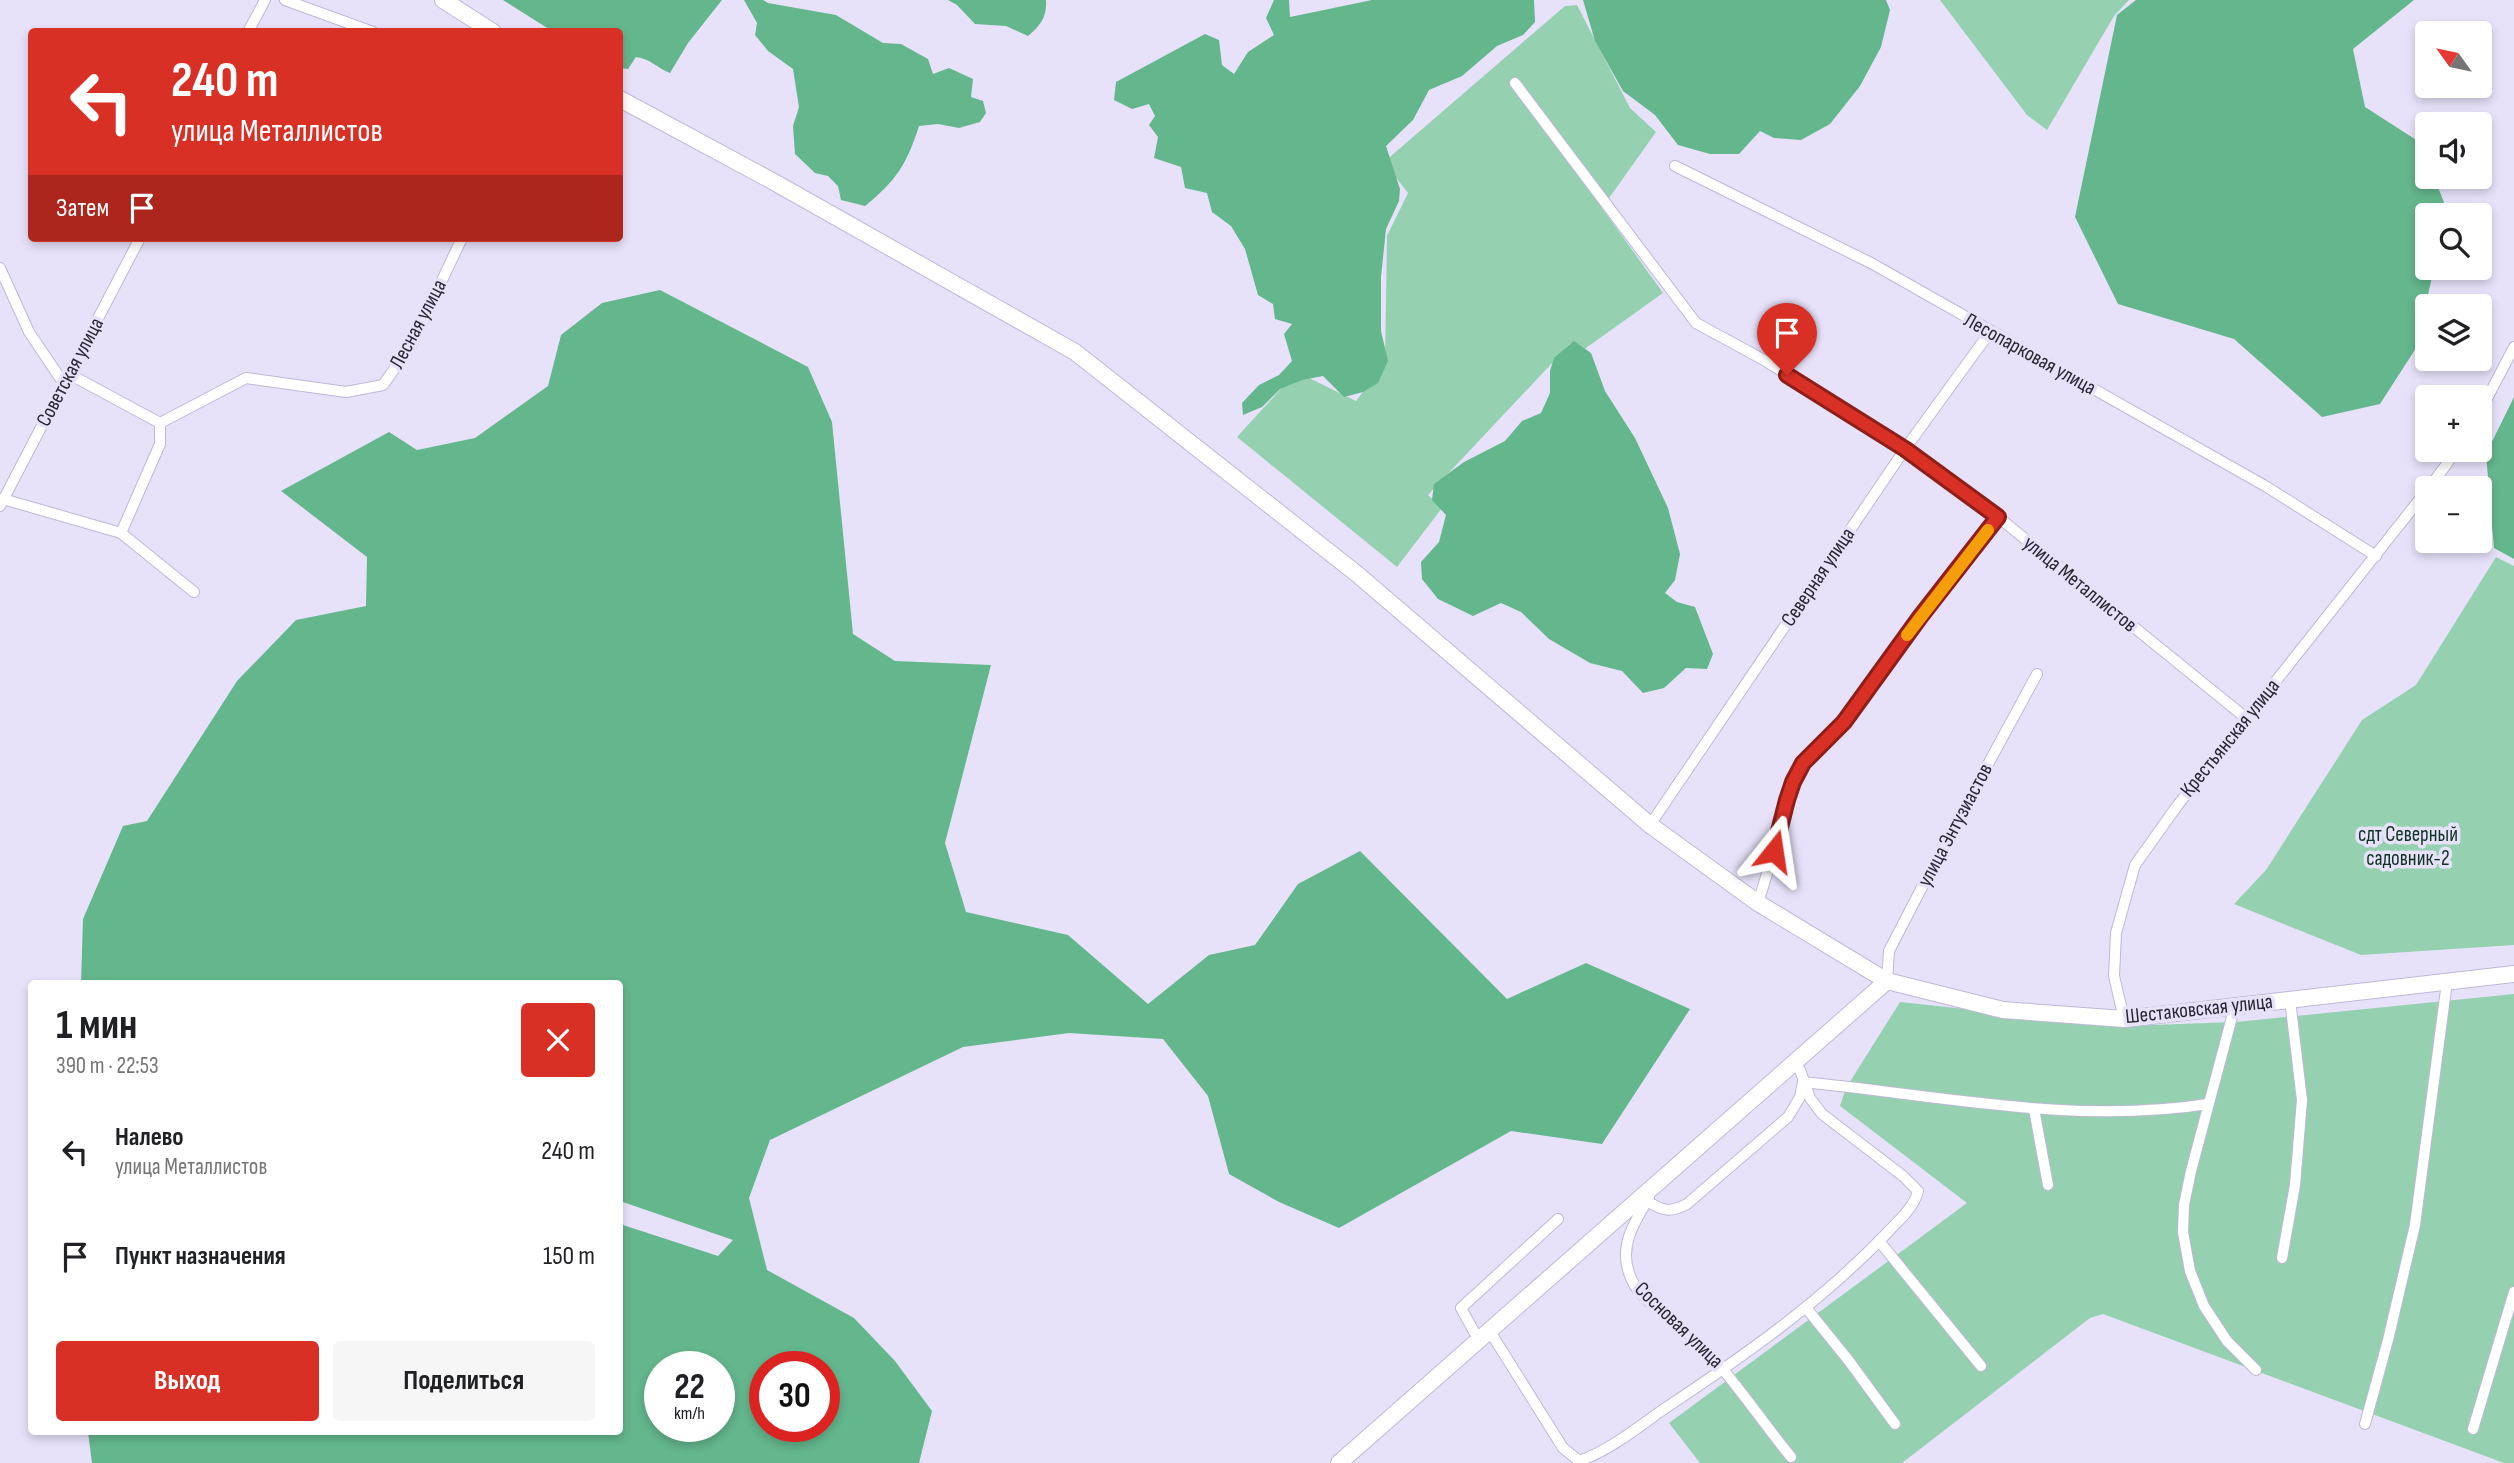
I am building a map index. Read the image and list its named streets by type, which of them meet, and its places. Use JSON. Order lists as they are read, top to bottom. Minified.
{"streets":{"main road":["Шестаковская улица"],"street":["Лесная улица","Лесопарковая улица","Советская улица","Северная улица","улица Металлистов","Крестьянская улица","улица Энтузиастов","Сосновая улица"]},"crossings":[["Лесопарковая улица","Северная улица"],["Лесопарковая улица","Крестьянская улица"],["Северная улица","улица Металлистов"],["Северная улица","Шестаковская улица"],["улица Металлистов","Крестьянская улица"],["Крестьянская улица","Шестаковская улица"],["улица Энтузиастов","Шестаковская улица"]],"parks":["сдт Северный садовник-2"],"north":"top left","page":{"map_buttons":["+","−"],"turn":["240 m","улица Металлистов"],"then":"Затем","heading":["1 мин","390 m · 22:53"],"list":[{"name":"Налево","note":"улица Металлистов","value":"240 m"},{"name":"Пункт назначения","value":"150 m"}],"buttons":["Выход","Поделиться"],"speed":"22 km/h","limit":"30"}}
